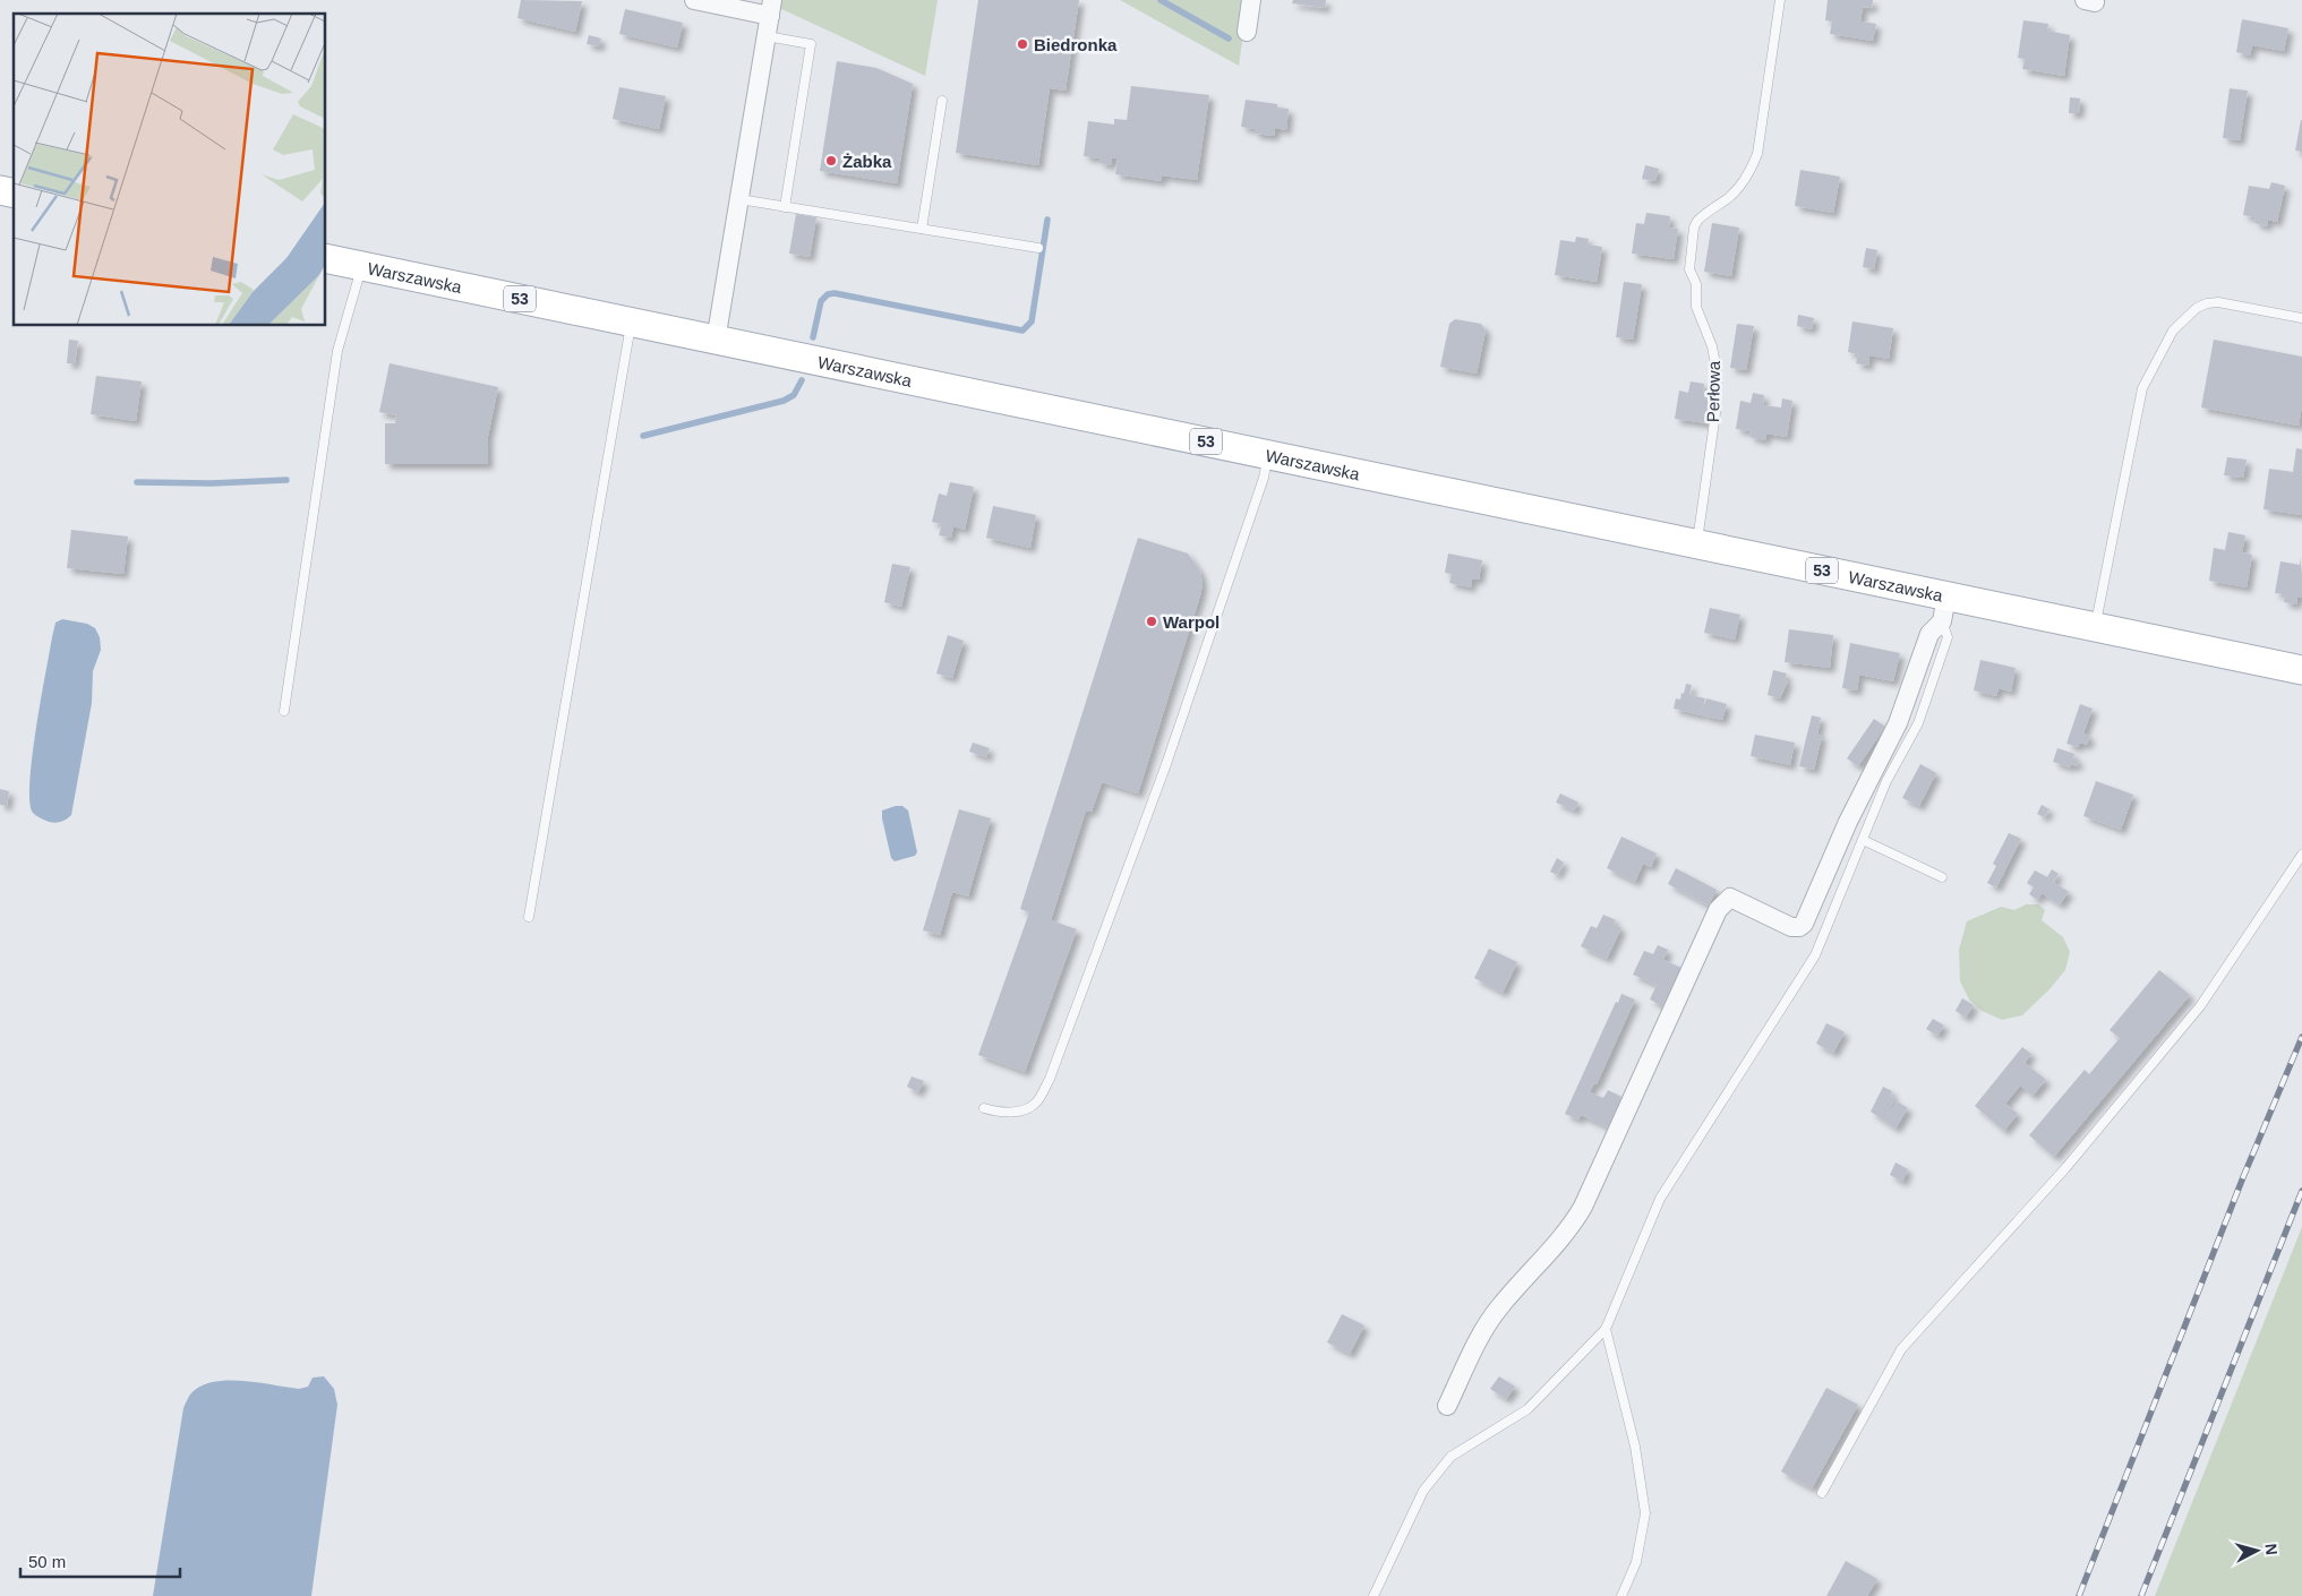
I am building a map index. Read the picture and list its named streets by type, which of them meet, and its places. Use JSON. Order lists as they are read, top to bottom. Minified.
{"streets":{"main road":["Warszawska","53"],"lane":["Perłowa"]},"crossings":[["Warszawska","Perłowa"]],"places":["Biedronka","Żabka","Warpol"],"scale_bar":"50 m","north":"right"}
